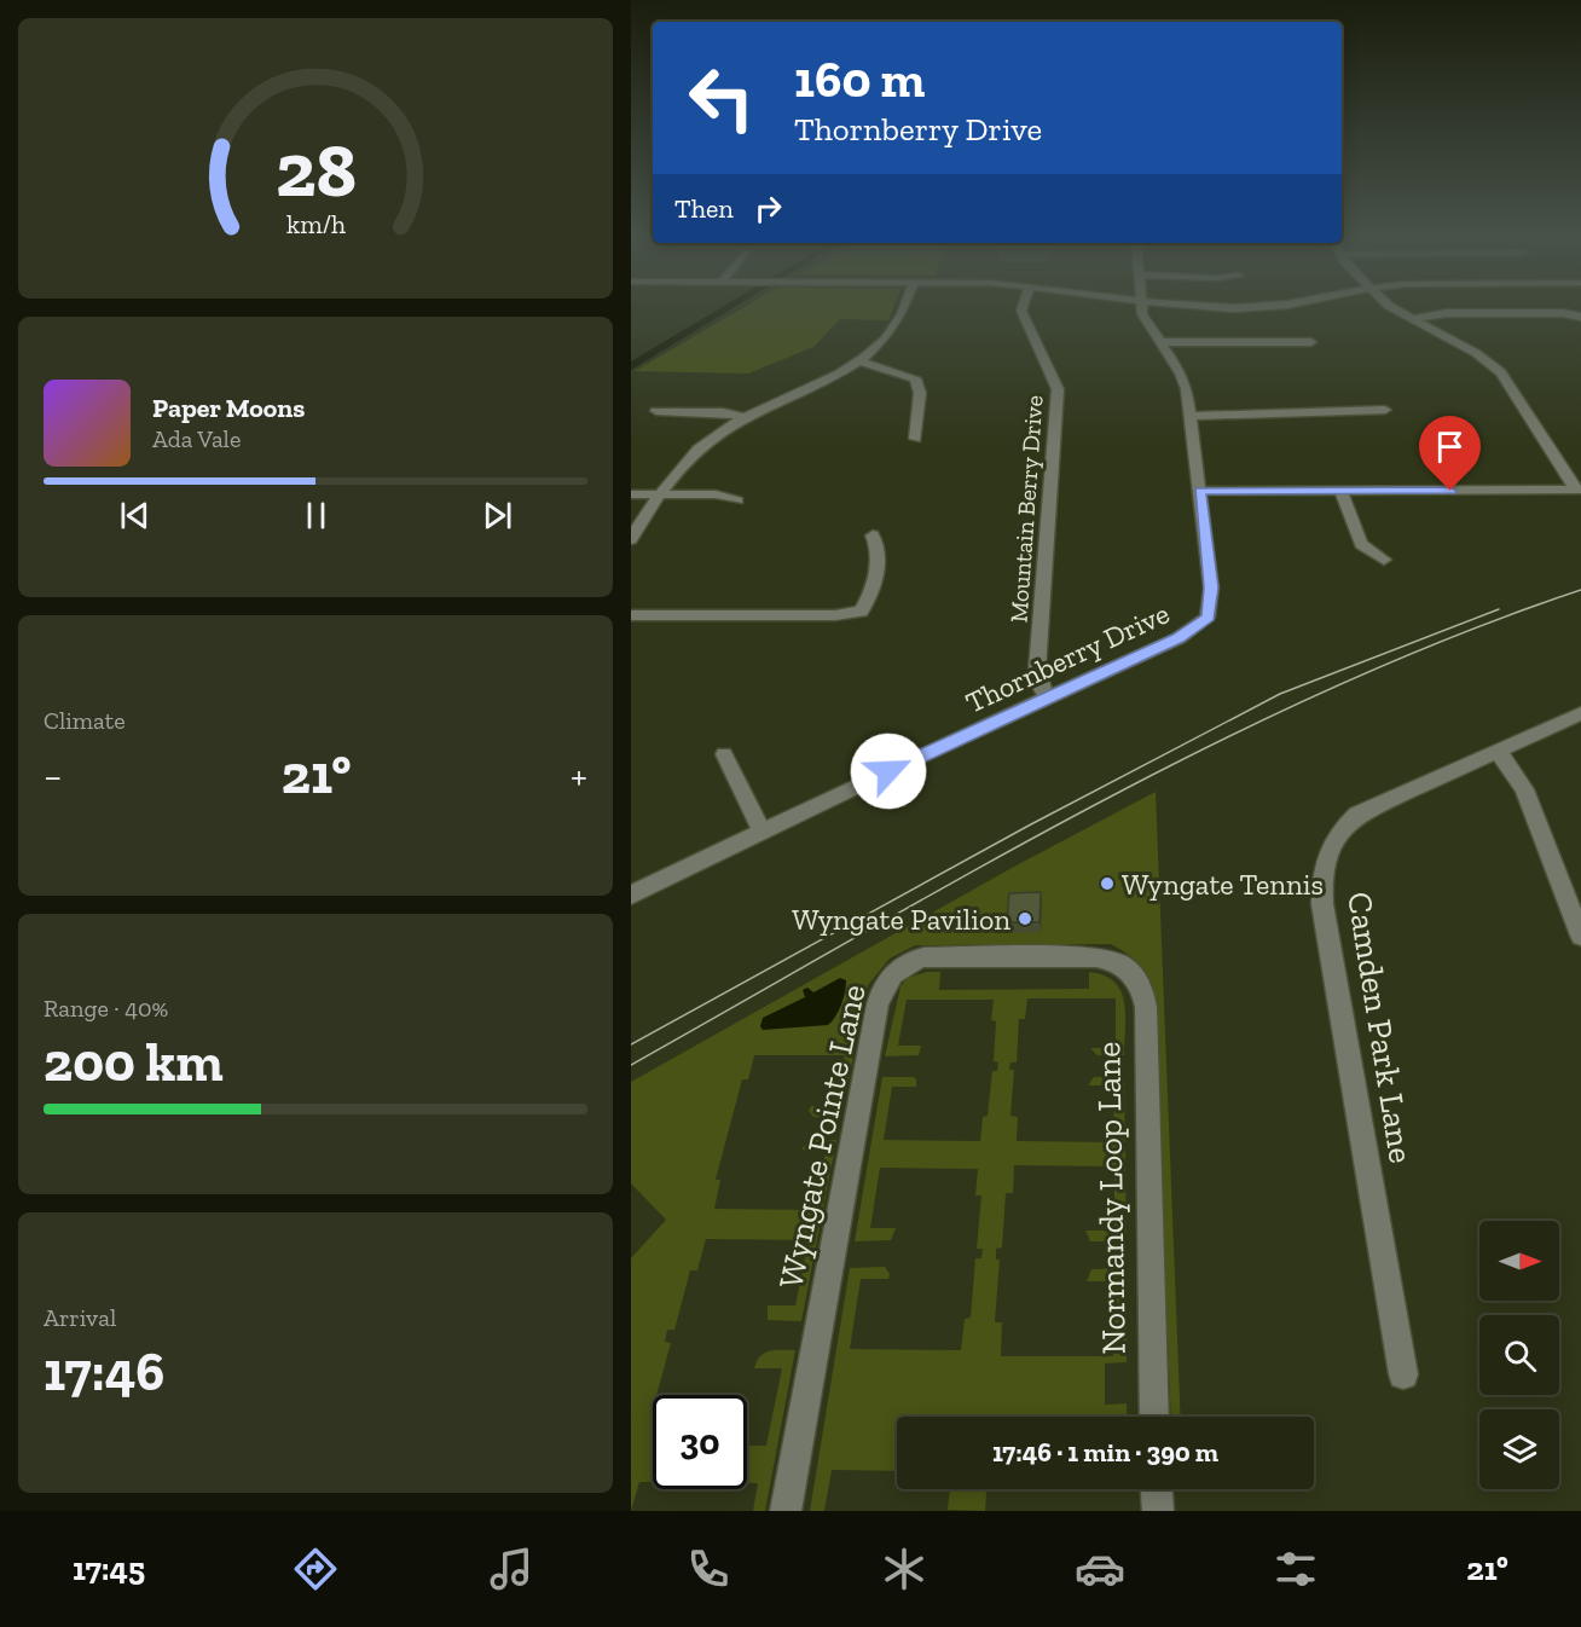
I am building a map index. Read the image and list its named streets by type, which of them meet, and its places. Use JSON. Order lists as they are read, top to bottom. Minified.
{"streets":{"street":["Mountain Berry Drive","Thornberry Drive","Camden Park Lane","Wyngate Pointe Lane","Normandy Loop Lane"]},"crossings":[["Mountain Berry Drive","Thornberry Drive"],["Wyngate Pointe Lane","Normandy Loop Lane"]],"places":["Wyngate Tennis","Wyngate Pavilion"],"north":"right","page":{"turn":["160 m","Thornberry Drive"],"then":"Then","song":["Paper Moons","Ada Vale"],"tile":["Climate",["Range · 40%","200 km"],["Arrival","17:46"]],"heat":["−","21°","+"],"limit":"30","trip":"17:46 · 1 min · 390 m","tabs":["17:45","21°"],"gauge":["28","km/h"]}}
